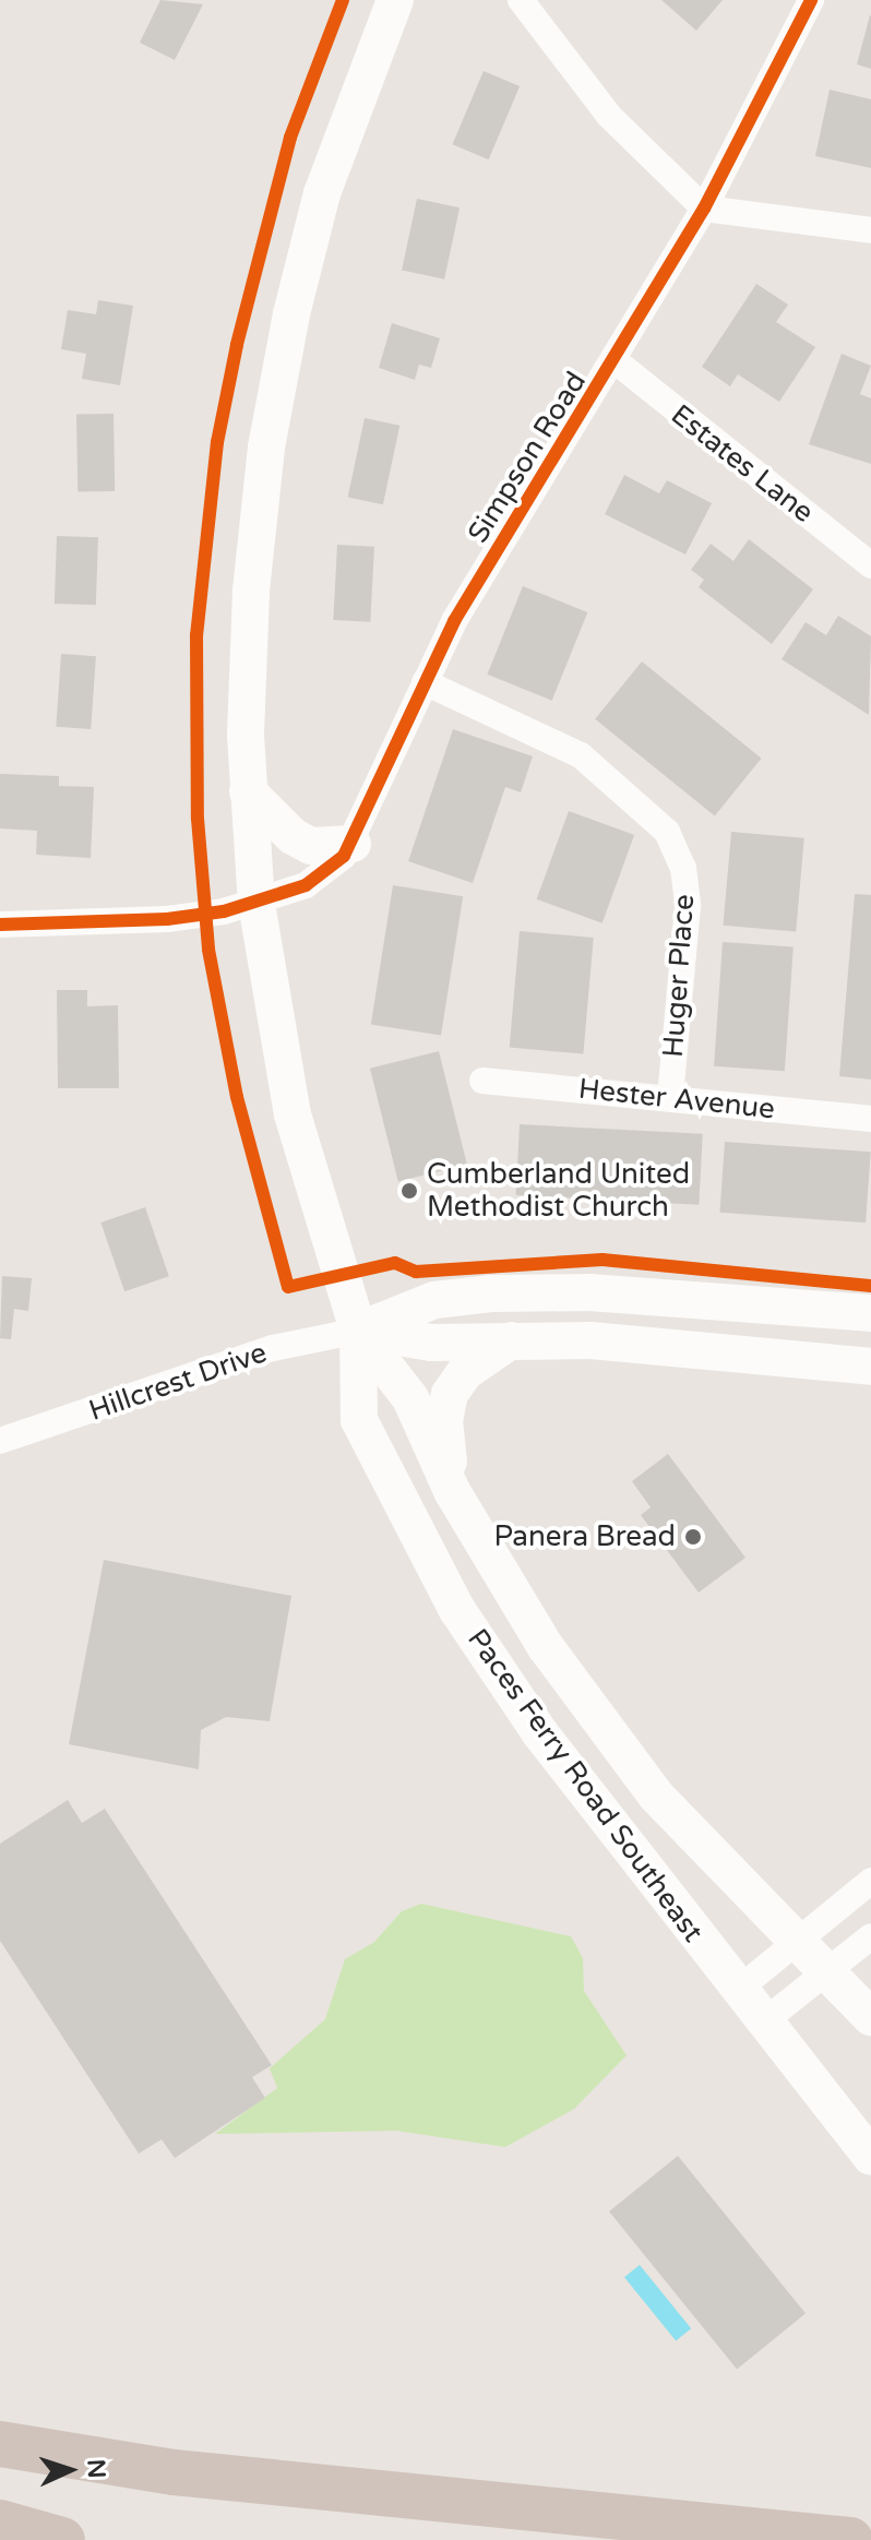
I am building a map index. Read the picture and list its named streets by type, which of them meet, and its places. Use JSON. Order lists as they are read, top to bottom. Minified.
{"streets":{"main road":["Paces Ferry Road Southeast"],"street":["Simpson Road","Estates Lane","Huger Place","Hester Avenue","Hillcrest Drive"]},"crossings":[["Simpson Road","Estates Lane"],["Simpson Road","Huger Place"],["Simpson Road","Paces Ferry Road Southeast"],["Huger Place","Hester Avenue"],["Hillcrest Drive","Paces Ferry Road Southeast"]],"places":["Cumberland United Methodist Church","Panera Bread"],"north":"right"}
